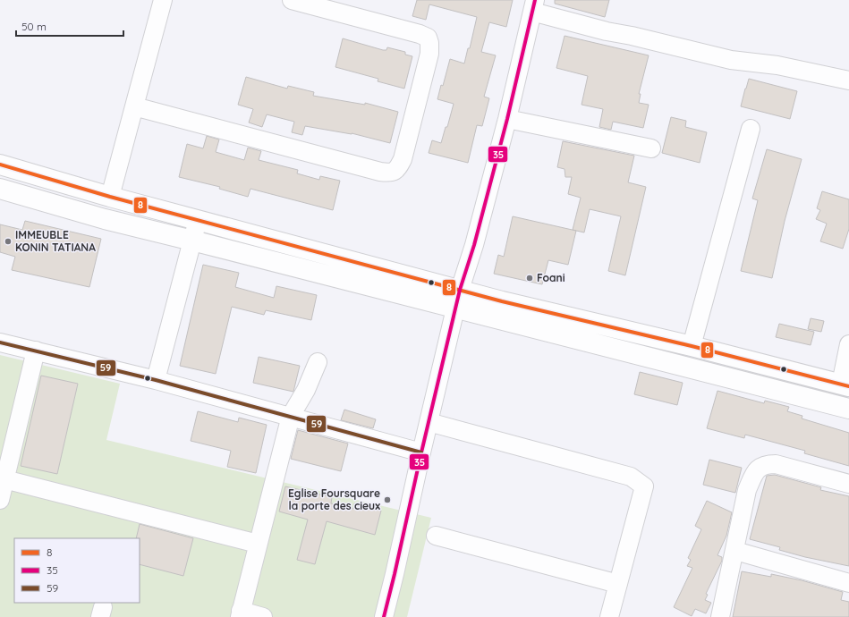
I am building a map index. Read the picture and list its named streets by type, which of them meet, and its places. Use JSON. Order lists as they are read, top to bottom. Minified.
{"places":["IMMEUBLE KONIN TATIANA","Foani","Eglise Foursquare la porte des cieux"],"lines":["transit line 35","transit line 8","transit line 59"],"legend":["8","35","59"],"scale_bar":"50 m"}
